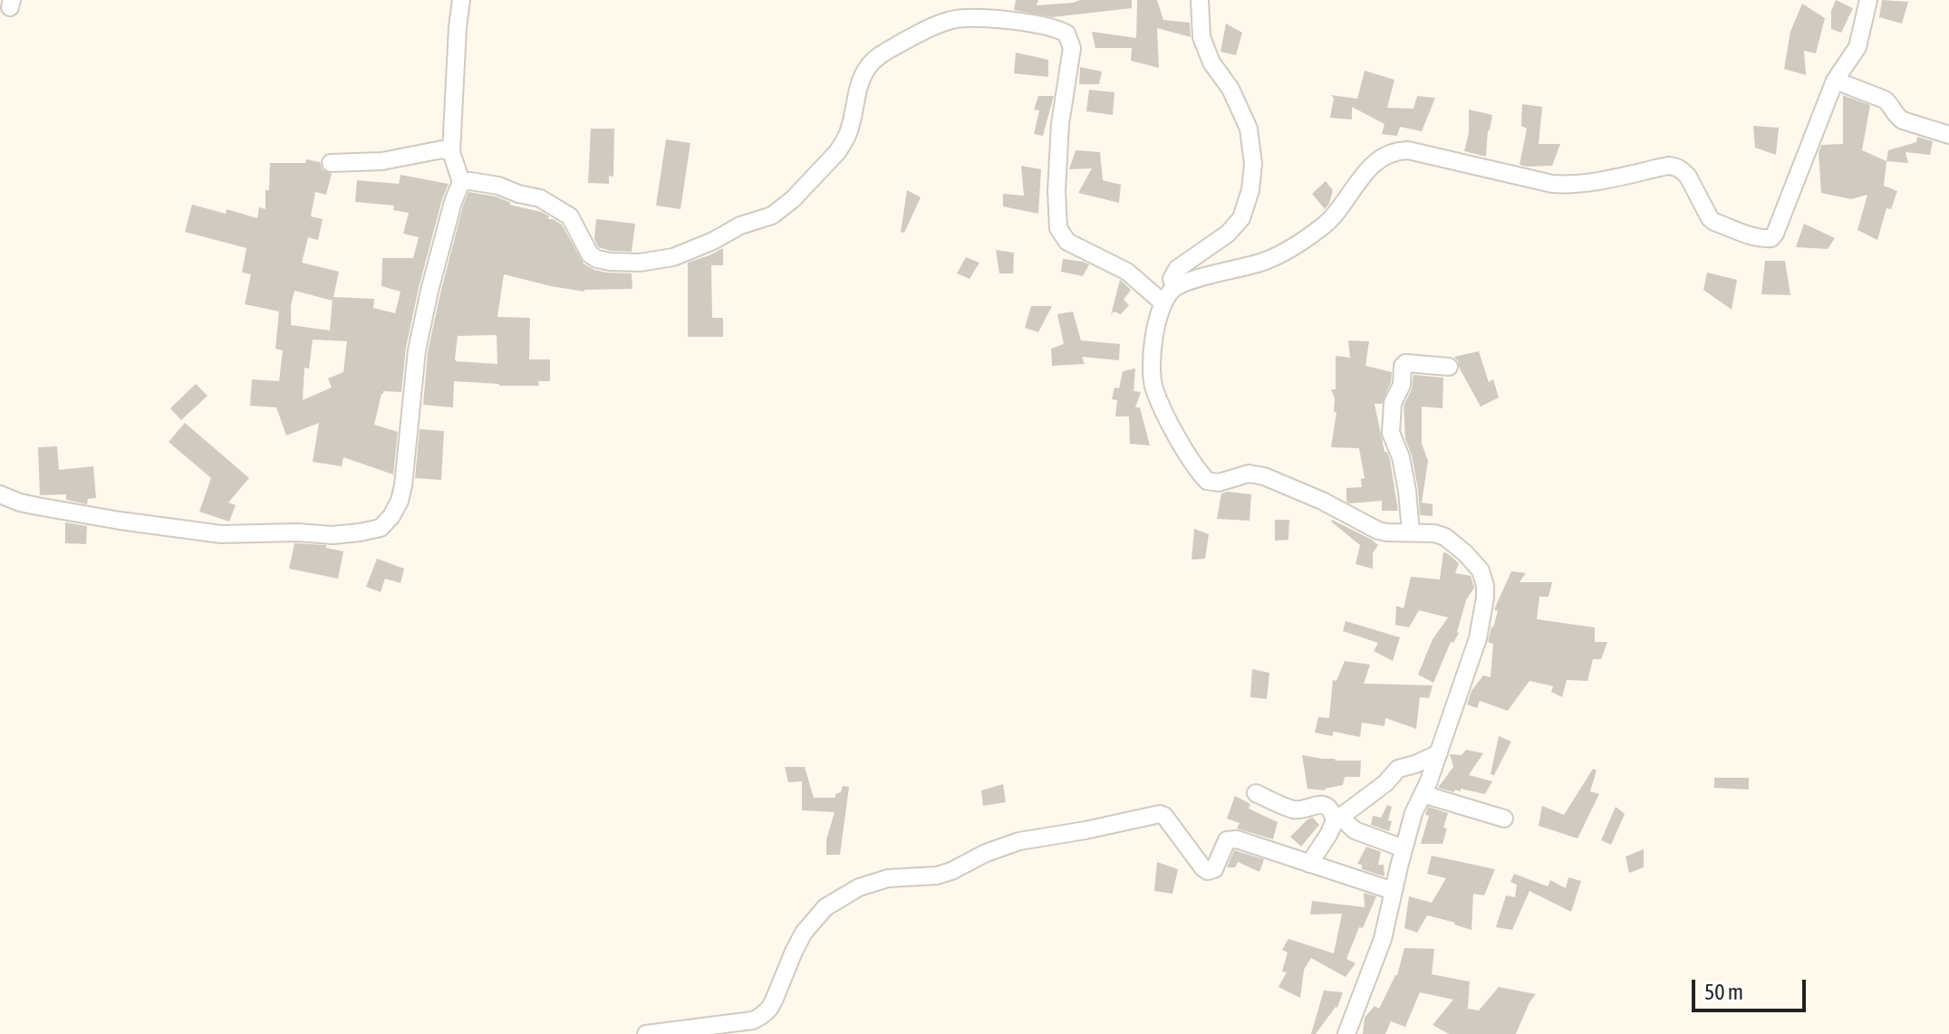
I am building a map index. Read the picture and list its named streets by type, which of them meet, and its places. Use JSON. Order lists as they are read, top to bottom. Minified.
{"scale_bar":"50 m"}
